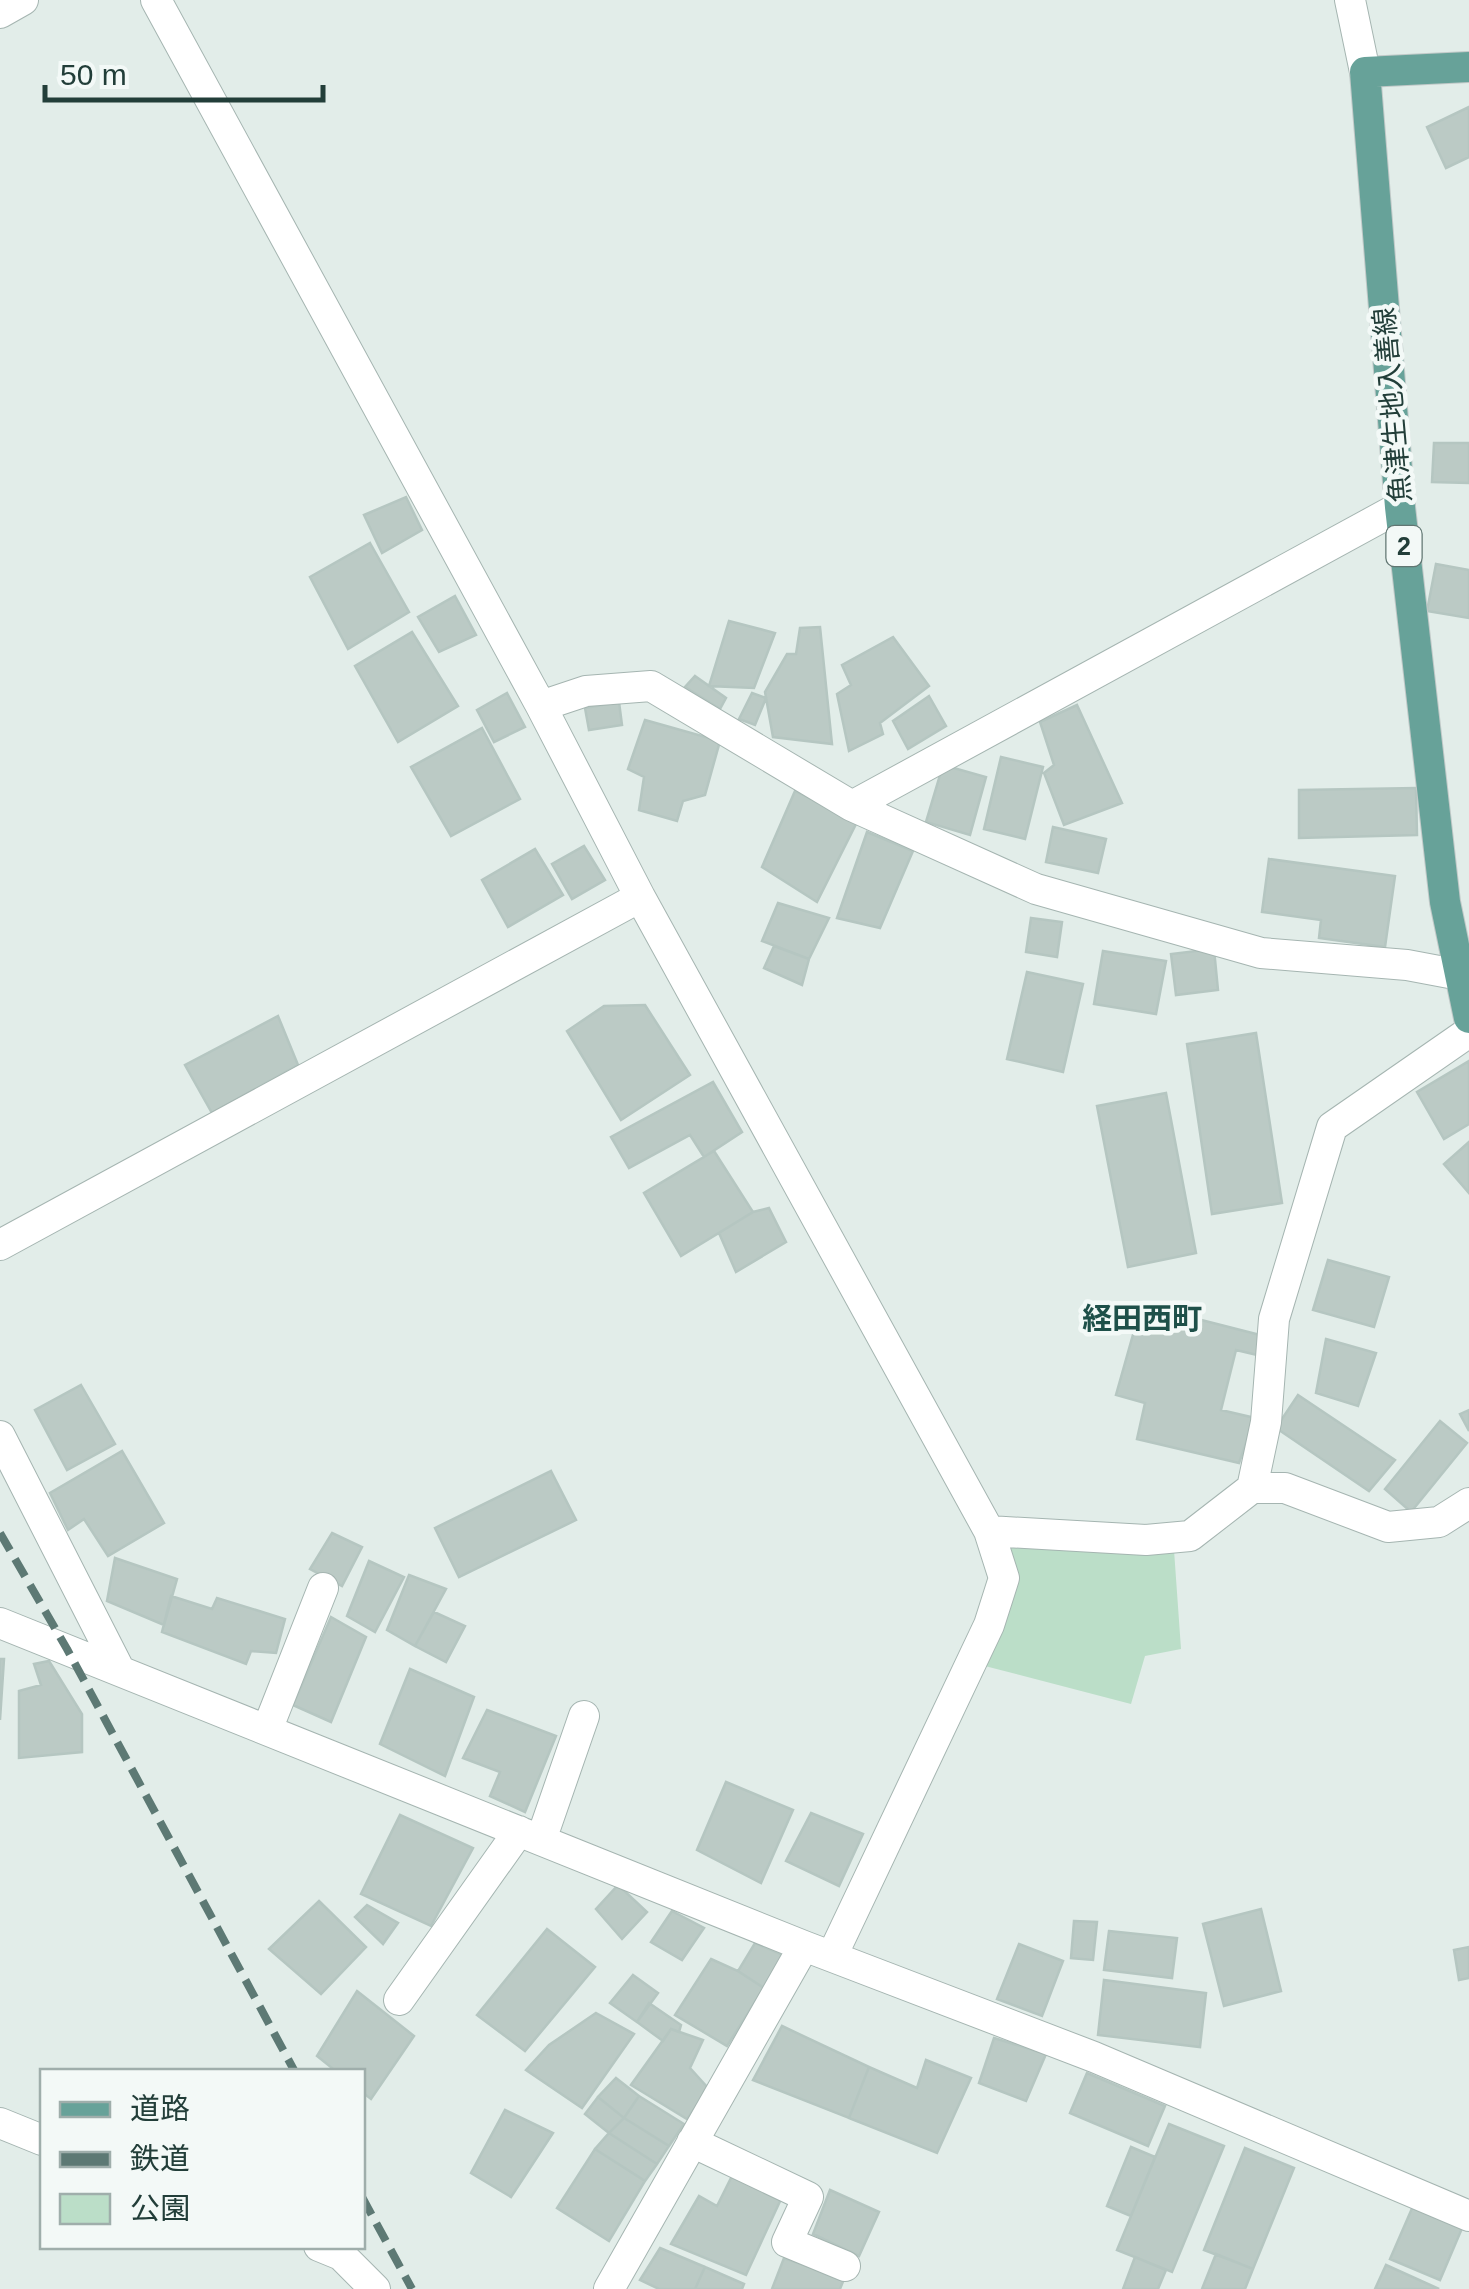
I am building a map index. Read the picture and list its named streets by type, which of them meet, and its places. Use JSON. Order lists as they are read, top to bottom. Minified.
{"streets":{"main road":["魚津生地入善線","2"]},"districts":["経田西町"],"legend":["道路","鉄道","公園"],"scale_bar":"50 m"}
